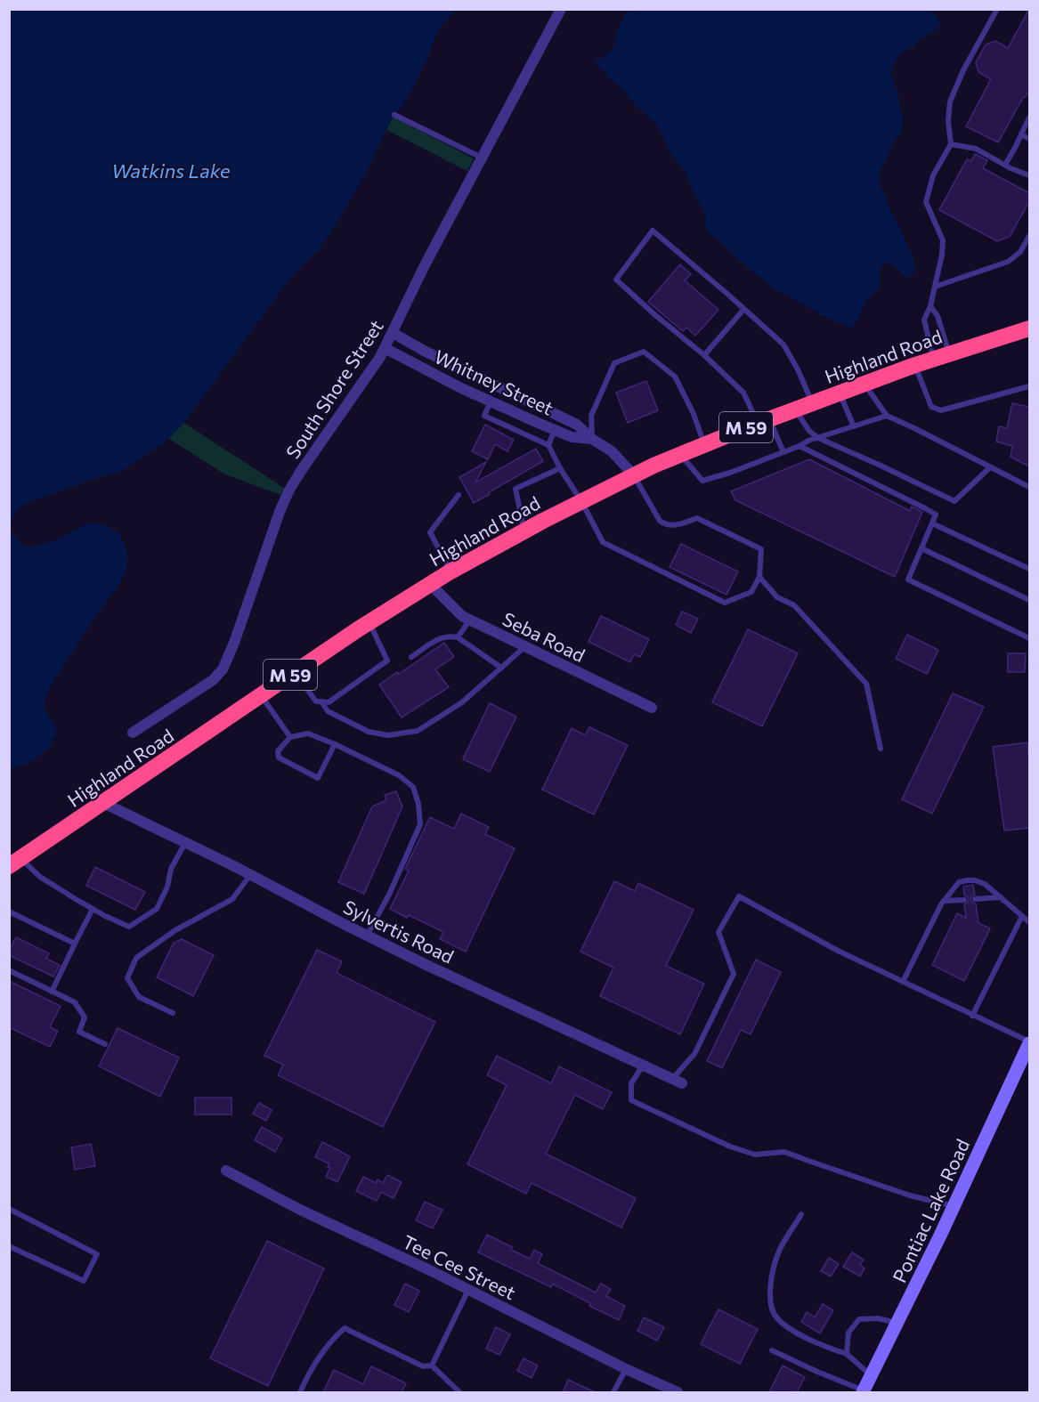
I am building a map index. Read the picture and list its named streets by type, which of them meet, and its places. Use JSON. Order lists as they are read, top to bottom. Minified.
{"streets":{"highway":["Highland Road","M 59"],"street":["Whitney Street","South Shore Street","Seba Road","Sylvertis Road","Pontiac Lake Road","Tee Cee Street"]},"crossings":[["Highland Road","Whitney Street"],["Highland Road","Seba Road"],["Highland Road","Sylvertis Road"],["Whitney Street","South Shore Street"]],"water":["Watkins Lake"]}
